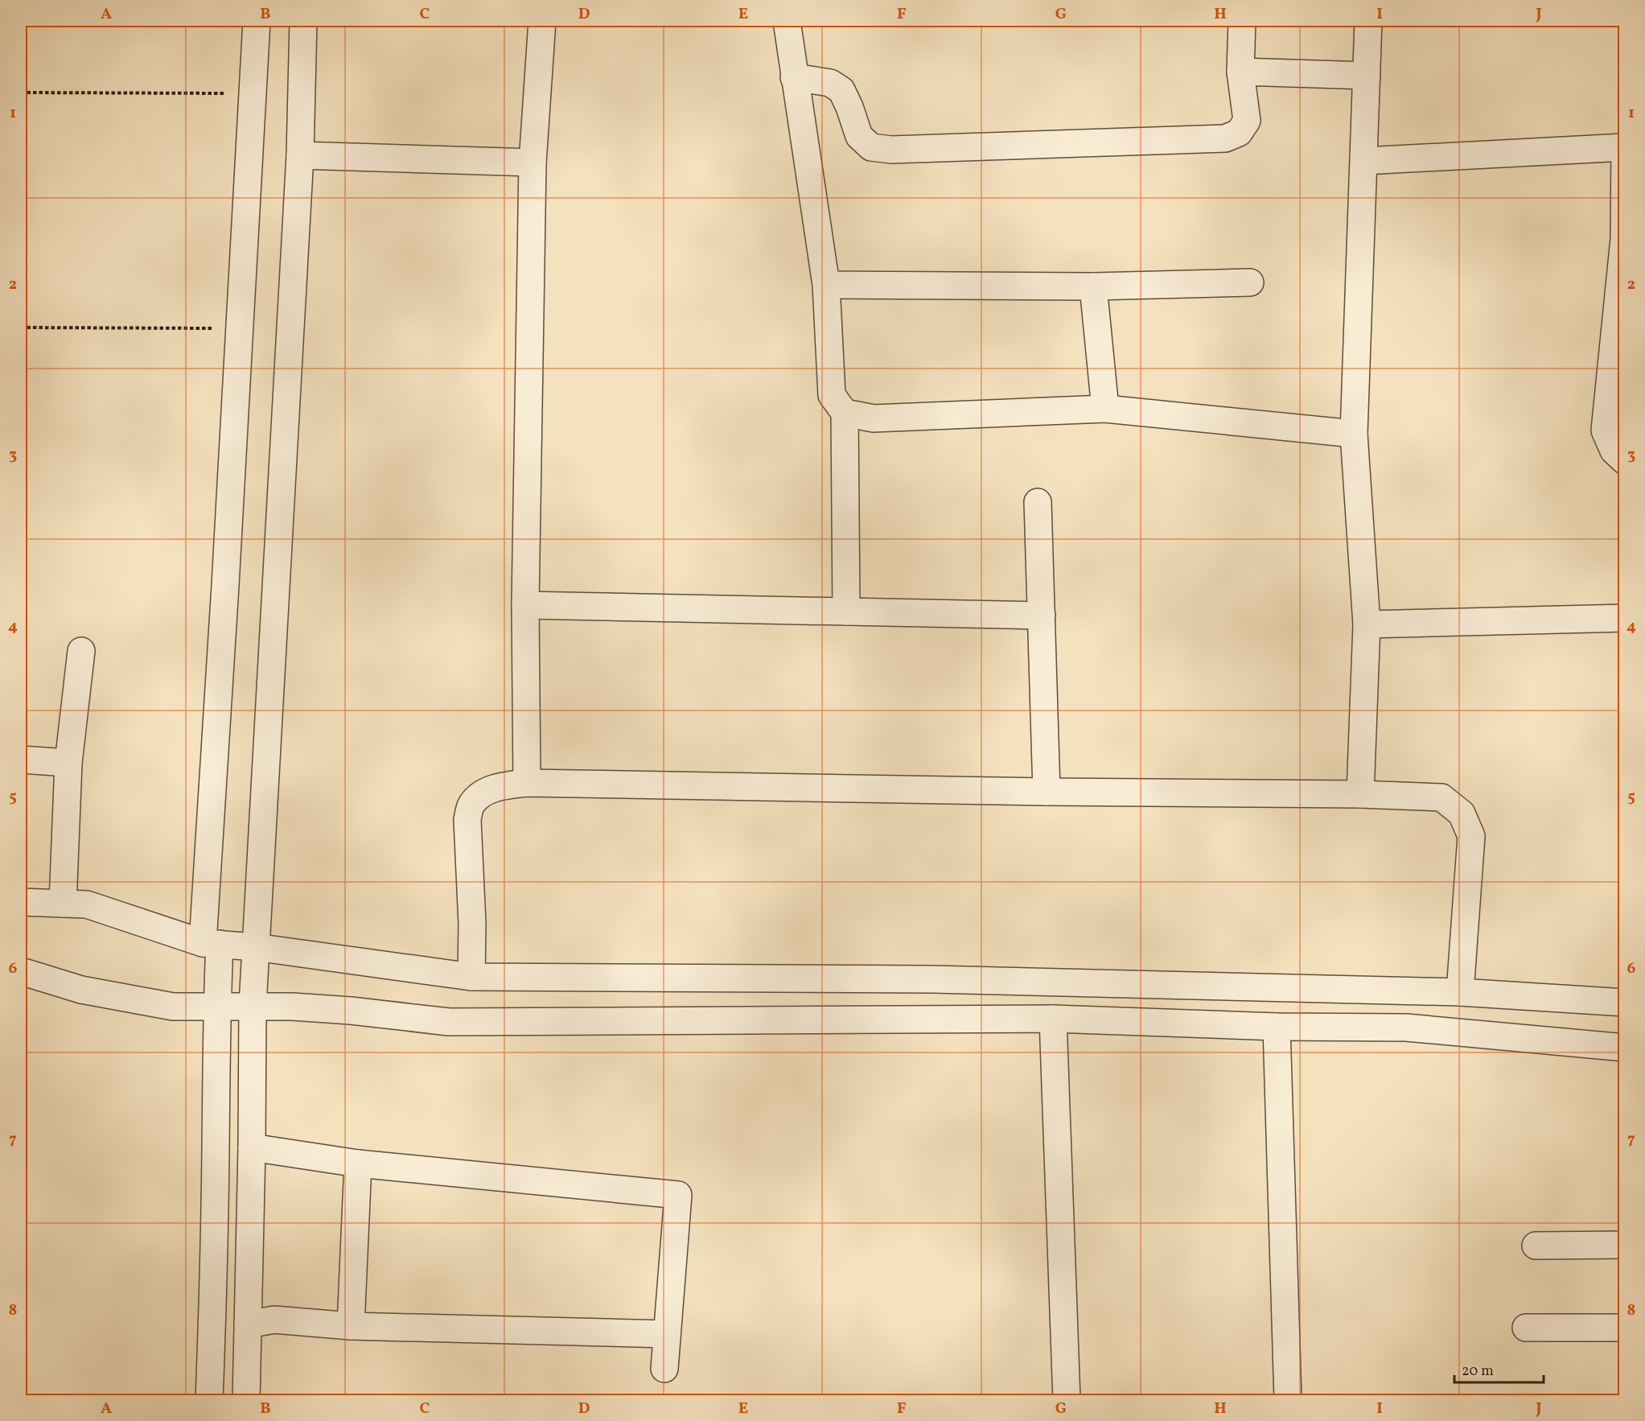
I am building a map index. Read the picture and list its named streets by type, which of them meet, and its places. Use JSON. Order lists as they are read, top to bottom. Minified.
{"scale_bar":"20 m","grid":{"columns":["A","B","C","D","E","F","G","H","I","J"],"rows":["1","2","3","4","5","6","7","8"]}}
